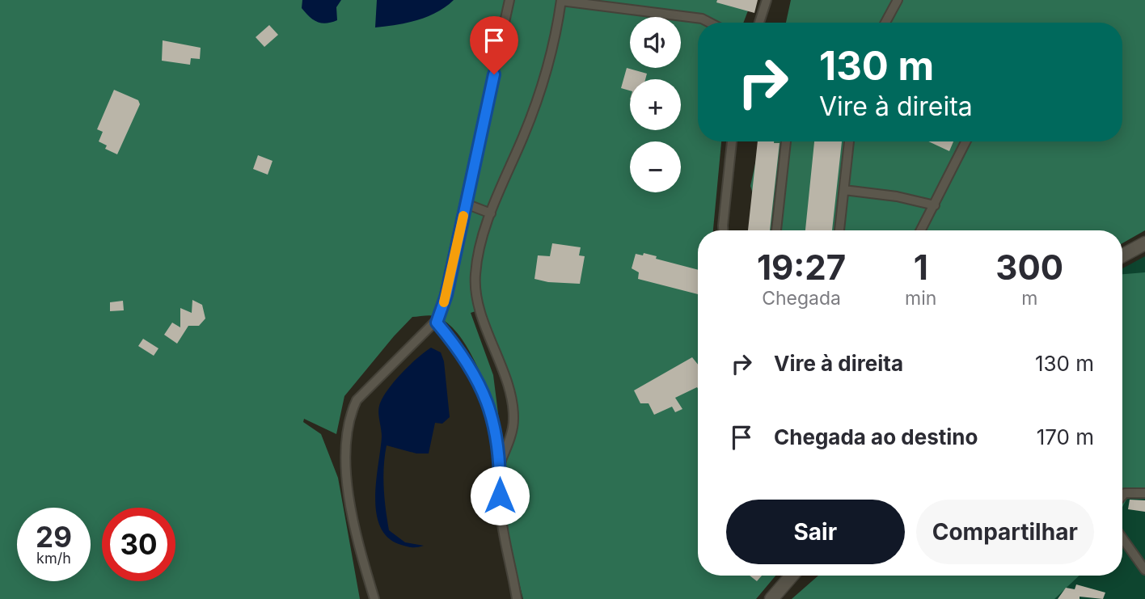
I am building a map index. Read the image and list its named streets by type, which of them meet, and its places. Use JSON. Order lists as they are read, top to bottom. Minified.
{"page":{"map_buttons":["+","−"],"turn":["130 m","Vire à direita"],"eta":["19:27","Chegada","1","min","300","m"],"list":[{"name":"Vire à direita","value":"130 m"},{"name":"Chegada ao destino","value":"170 m"}],"buttons":["Sair","Compartilhar"],"speed":"29 km/h","limit":"30"}}
